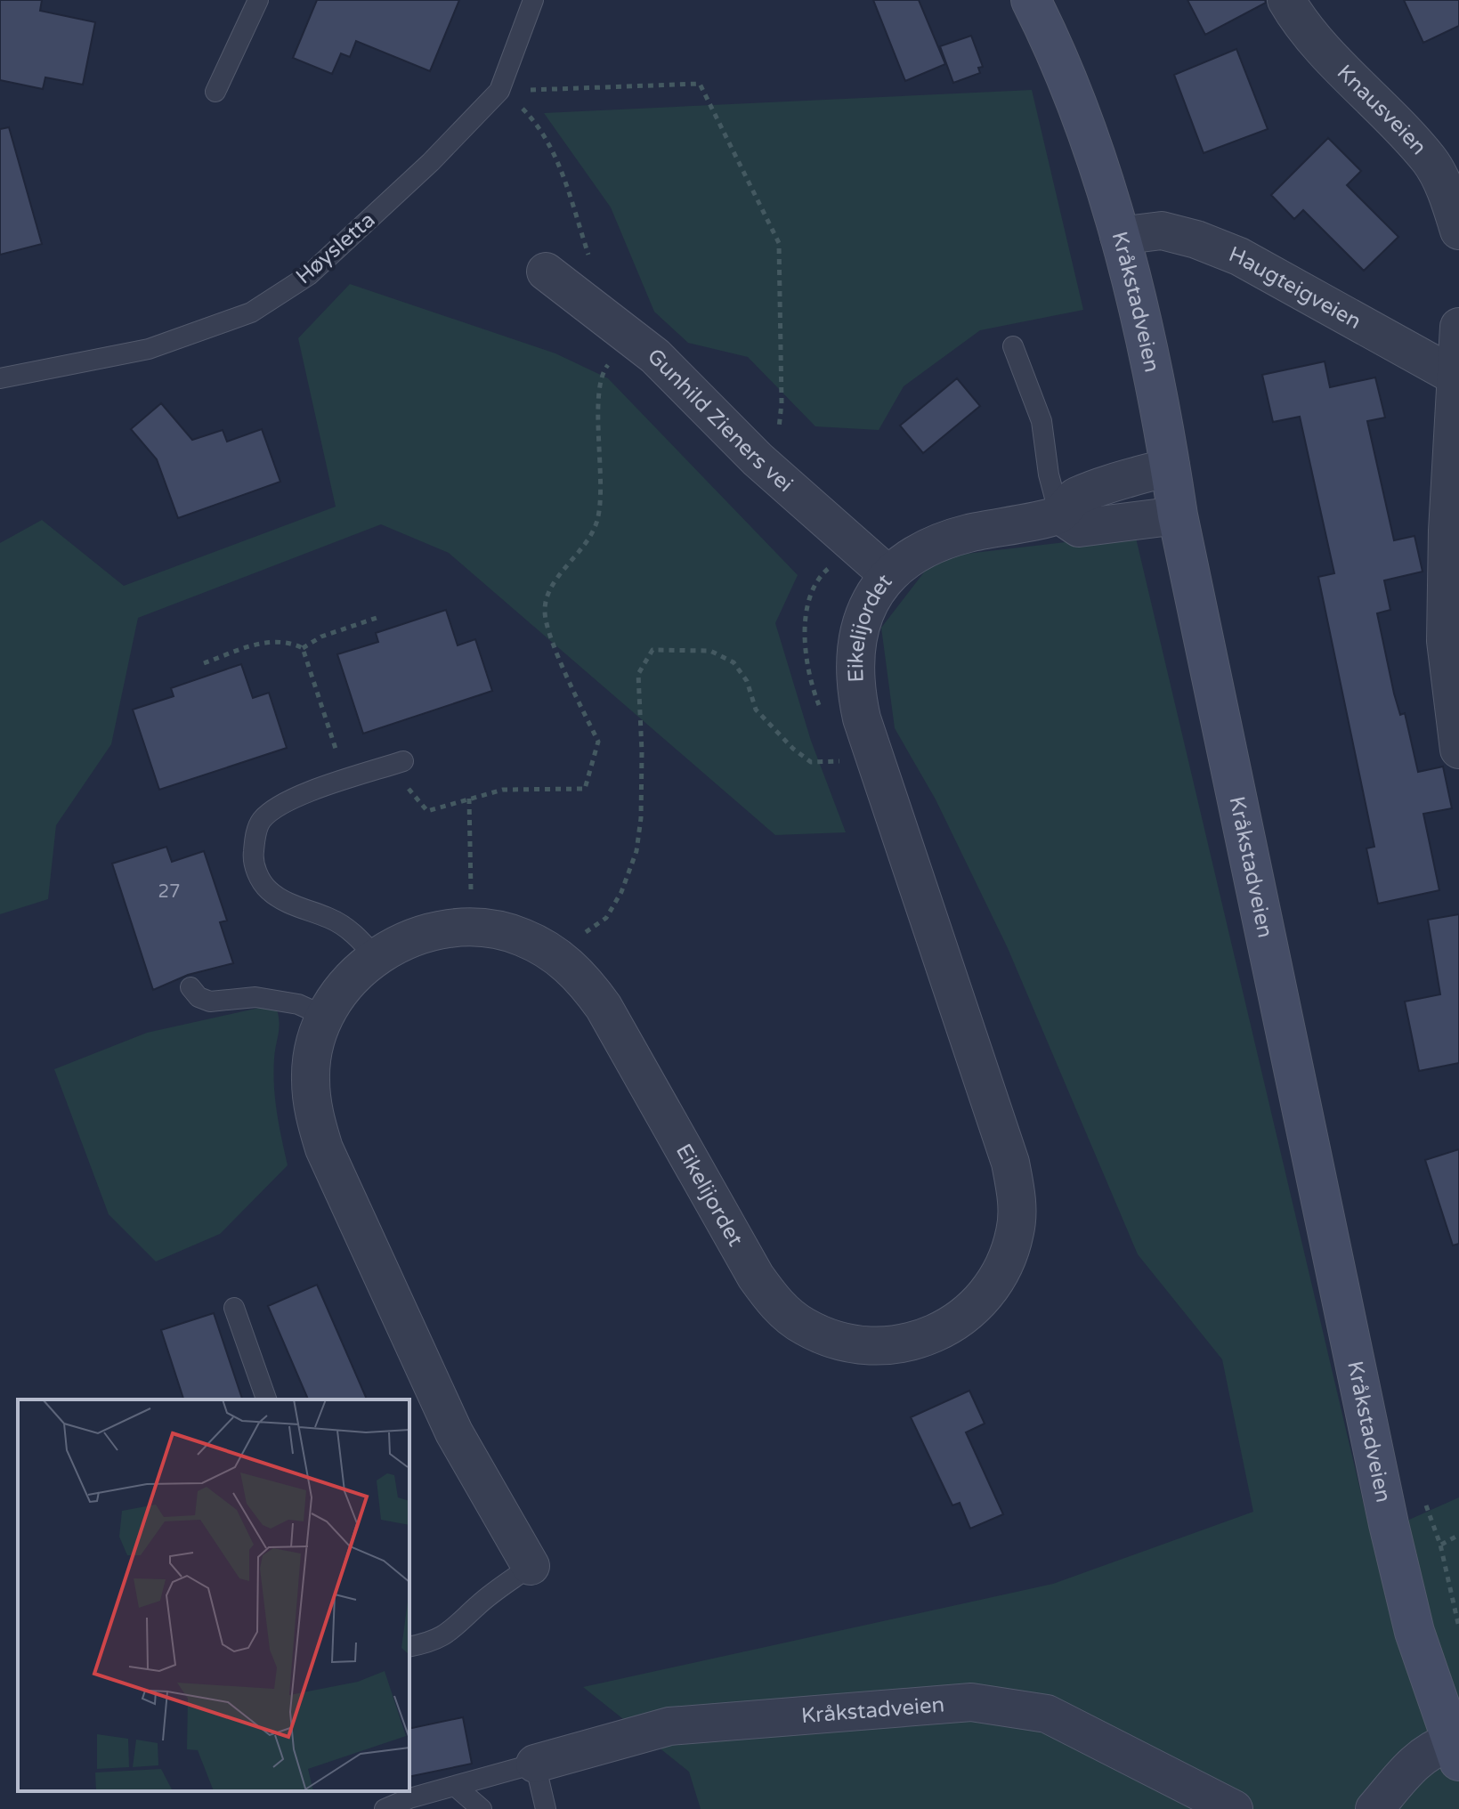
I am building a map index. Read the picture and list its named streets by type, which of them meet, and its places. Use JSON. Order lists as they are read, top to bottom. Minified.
{"streets":{"main road":["Kråkstadveien"],"street":["Knausveien","Haugteigveien","Gunhild Zieners vei","Eikelijordet"],"lane":["Høysletta"]},"crossings":[["Haugteigveien","Kråkstadveien"],["Kråkstadveien","Eikelijordet"],["Gunhild Zieners vei","Eikelijordet"]],"house_numbers":["27"]}
